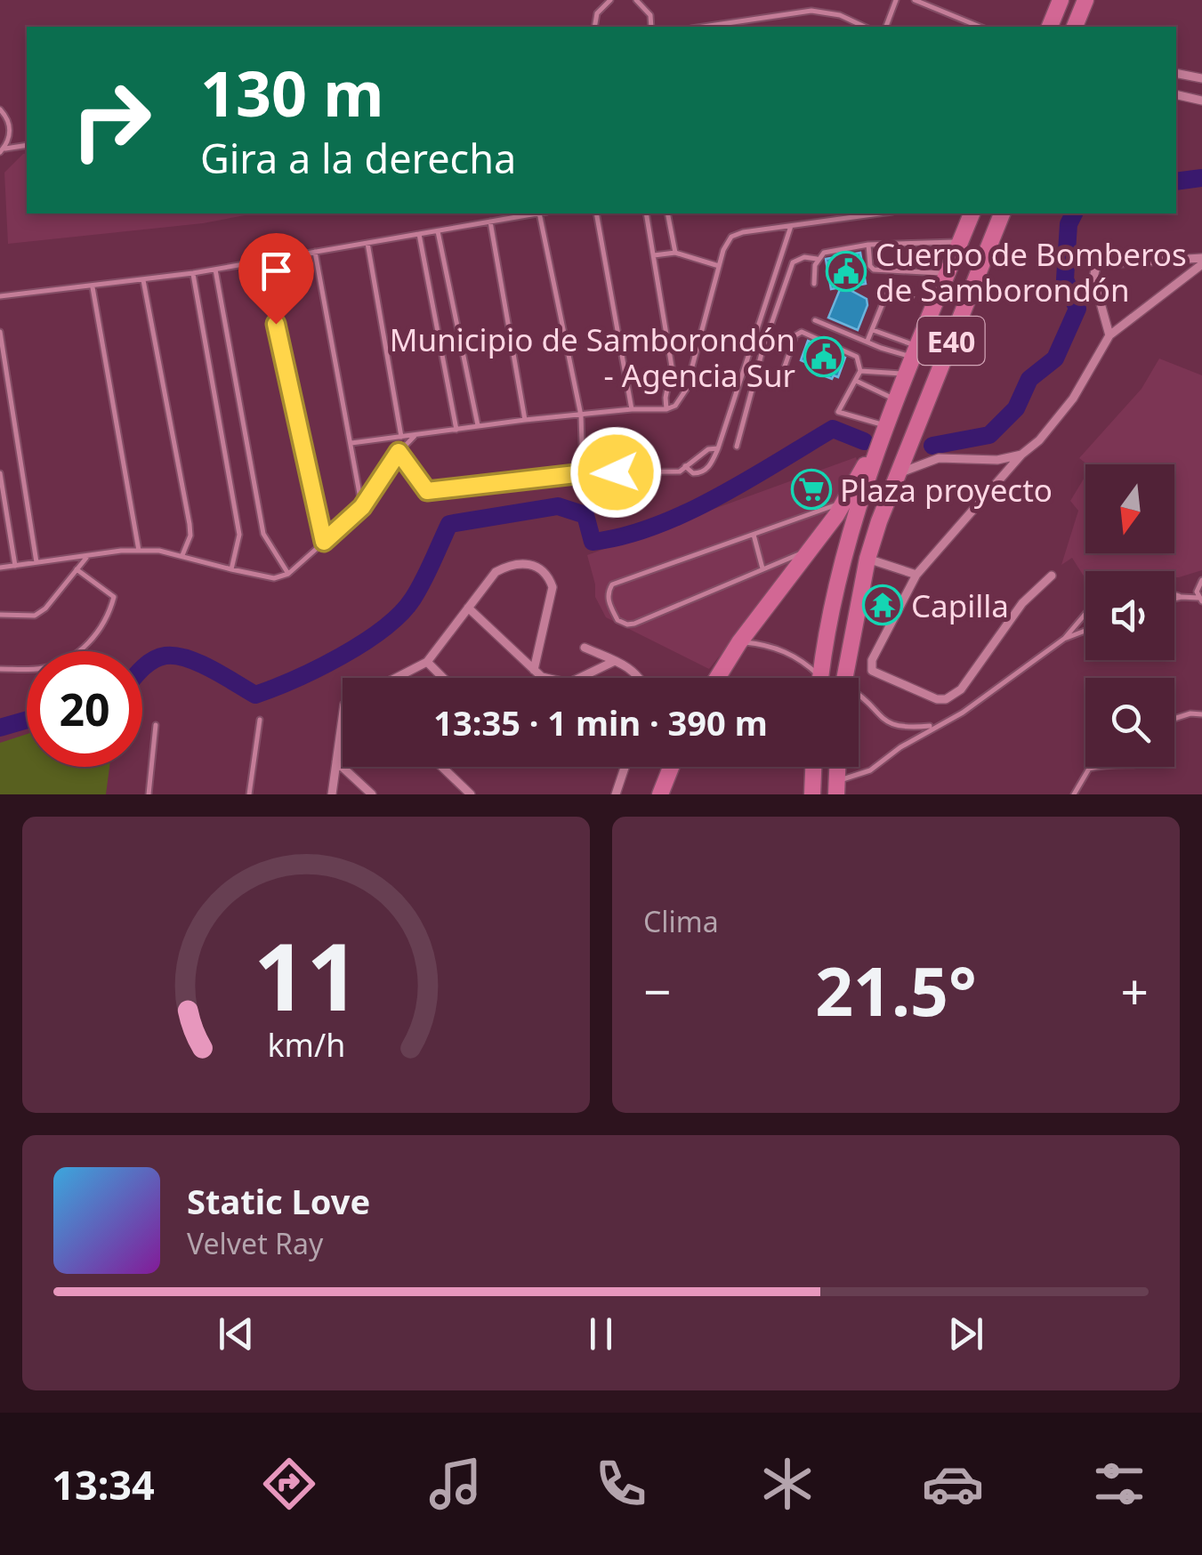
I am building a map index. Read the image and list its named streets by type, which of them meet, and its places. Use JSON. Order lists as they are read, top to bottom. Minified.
{"streets":{"highway":["E40"]},"places":{"public building":["Cuerpo de Bomberos de Samborondón","Municipio de Samborondón - Agencia Sur"],"supermarket":["Plaza proyecto"],"temple":["Capilla"]},"north":"bottom","page":{"turn":["130 m","Gira a la derecha"],"limit":"20","trip":"13:35 · 1 min · 390 m","tile":"Clima","heat":["−","21.5°","+"],"song":["Static Love","Velvet Ray"],"tabs":"13:34","gauge":["11","km/h"]}}
